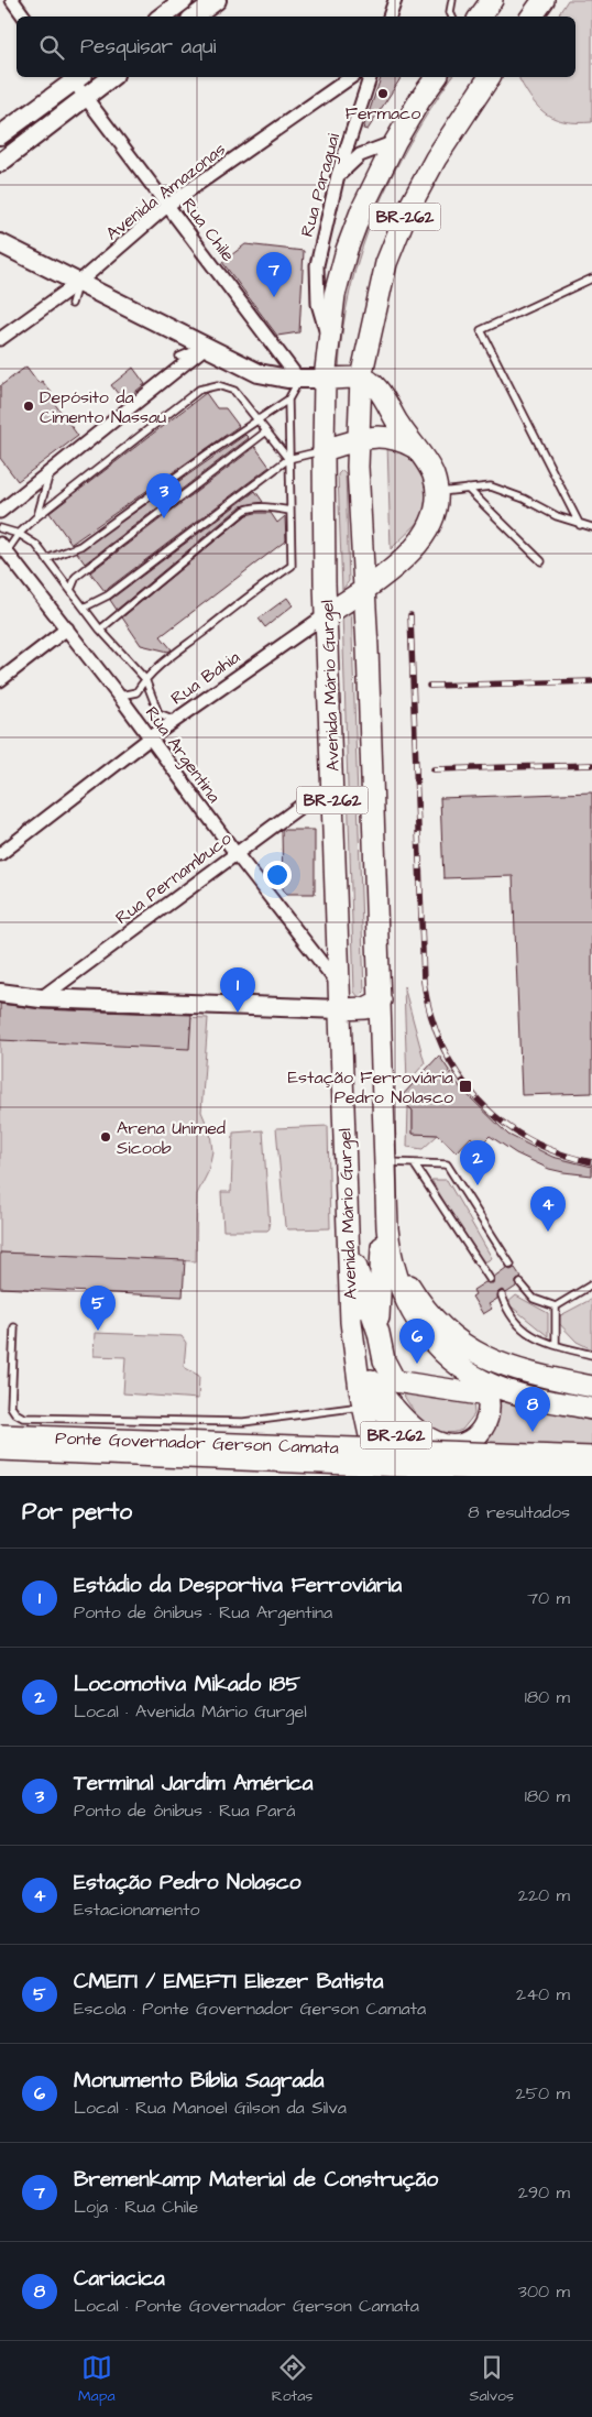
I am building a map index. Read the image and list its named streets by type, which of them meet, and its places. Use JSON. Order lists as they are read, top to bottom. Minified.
{"streets":{"main road":["BR-262","Avenida Mário Gurgel","Ponte Governador Gerson Camata"],"street":["Rua Paraguai","Avenida Amazonas","Rua Chile","Rua Bahia","Rua Argentina","Rua Pernambuco"]},"crossings":[["Rua Paraguai","Avenida Mário Gurgel"],["Avenida Amazonas","Rua Chile"],["BR-262","Avenida Mário Gurgel"],["Rua Bahia","Avenida Mário Gurgel"],["Rua Bahia","Rua Argentina"],["Avenida Mário Gurgel","Rua Argentina"],["Avenida Mário Gurgel","Rua Pernambuco"],["Rua Argentina","Rua Pernambuco"]],"places":{"other":["Fermaco","Depósito da Cimento Nassau","Arena Unimed Sicoob"],"transit":["Estação Ferroviária Pedro Nolasco"]},"page":{"search":"Pesquisar aqui","pins":["7","3","1","2","4","5","6","8"],"heading":["Por perto","8 resultados"],"list":[{"mark":"1","name":"Estádio da Desportiva Ferroviária","note":"Ponto de ônibus · Rua Argentina","value":"70 m"},{"mark":"2","name":"Locomotiva Mikado 185","note":"Local · Avenida Mário Gurgel","value":"180 m"},{"mark":"3","name":"Terminal Jardim América","note":"Ponto de ônibus · Rua Pará","value":"180 m"},{"mark":"4","name":"Estação Pedro Nolasco","note":"Estacionamento","value":"220 m"},{"mark":"5","name":"CMEITI / EMEFTI Eliezer Batista","note":"Escola · Ponte Governador Gerson Camata","value":"240 m"},{"mark":"6","name":"Monumento Bíblia Sagrada","note":"Local · Rua Manoel Gilson da Silva","value":"250 m"},{"mark":"7","name":"Bremenkamp Material de Construção","note":"Loja · Rua Chile","value":"290 m"},{"mark":"8","name":"Cariacica","note":"Local · Ponte Governador Gerson Camata","value":"300 m"}],"nav":["Mapa","Rotas","Salvos"]}}
